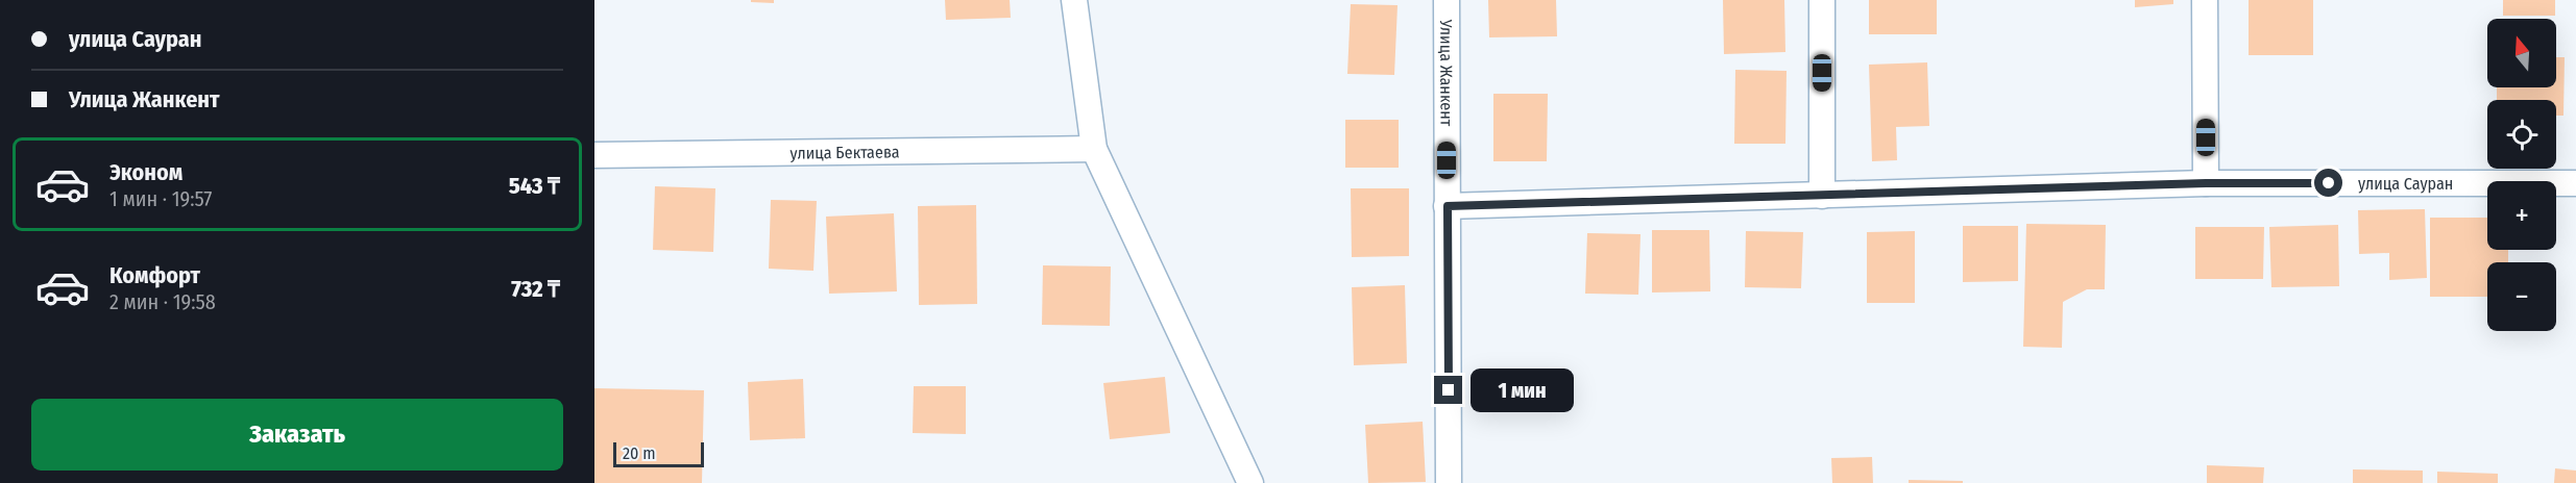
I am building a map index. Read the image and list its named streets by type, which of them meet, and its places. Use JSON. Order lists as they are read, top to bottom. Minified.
{"streets":{"street":["Улица Жанкент","улица Бектаева","улица Сауран"]},"crossings":[["Улица Жанкент","улица Сауран"]],"scale_bar":"20 m","north":"top","page":{"banner":["улица Сауран","Улица Жанкент"],"map_buttons":["+","−"],"list":[{"name":"Эконом","note":"1 мин · 19:57","value":"543 ₸"},{"name":"Комфорт","note":"2 мин · 19:58","value":"732 ₸"}],"bubble":"1 мин","buttons":"Заказать","scale":"20 m"}}
